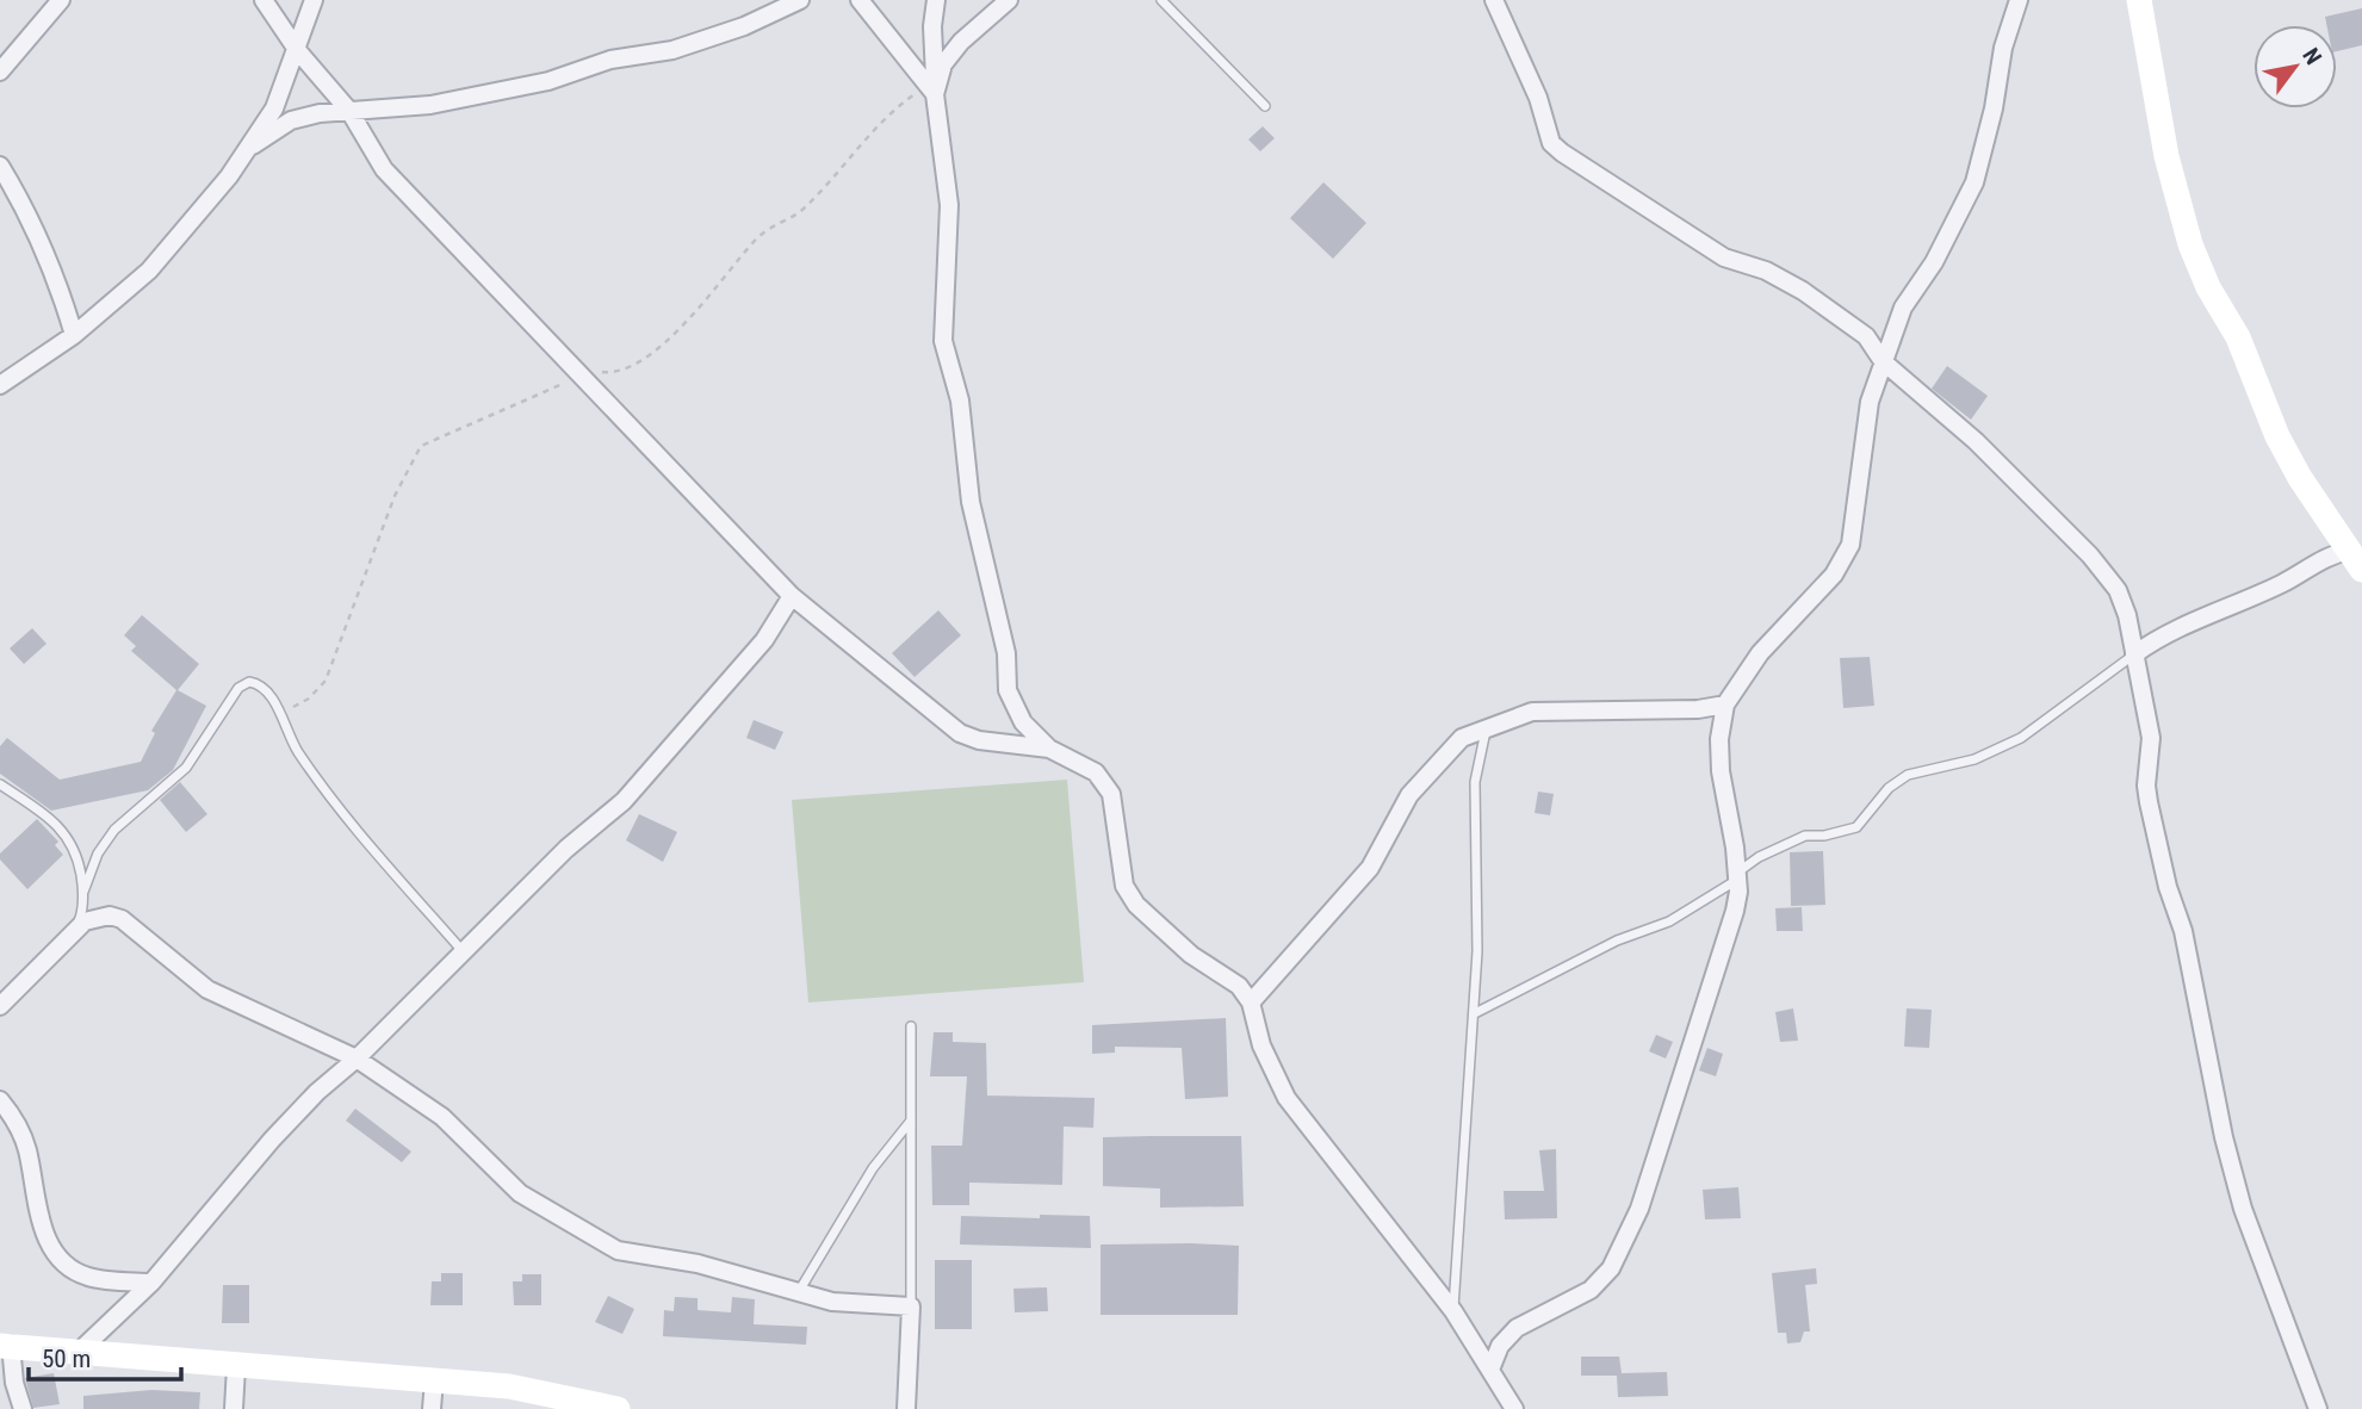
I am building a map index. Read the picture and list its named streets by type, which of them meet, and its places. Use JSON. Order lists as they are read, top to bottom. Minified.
{"scale_bar":"50 m","north":"top right"}
